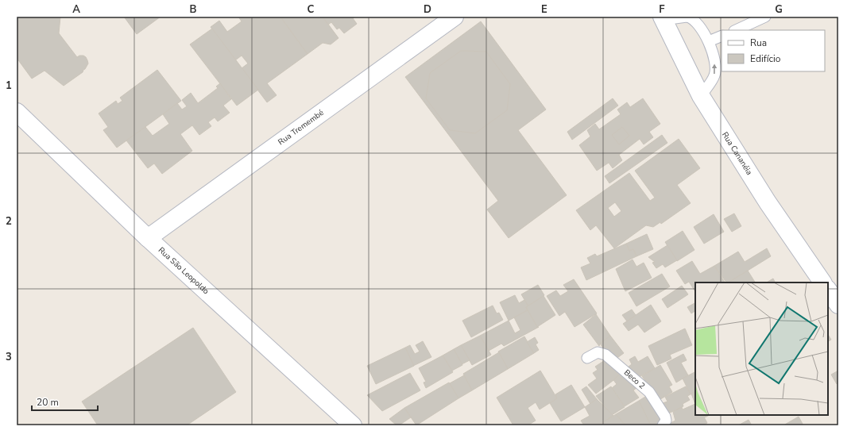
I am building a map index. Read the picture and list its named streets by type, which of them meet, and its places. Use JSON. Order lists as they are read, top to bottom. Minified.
{"streets":{"street":["Rua Tremembé","Rua Cananéia","Rua São Leopoldo"],"lane":["Beco 2"]},"crossings":[["Rua Tremembé","Rua São Leopoldo"]],"legend":["Rua","Edifício"],"scale_bar":"20 m","grid":{"columns":["A","B","C","D","E","F","G"],"rows":["1","2","3"]}}
